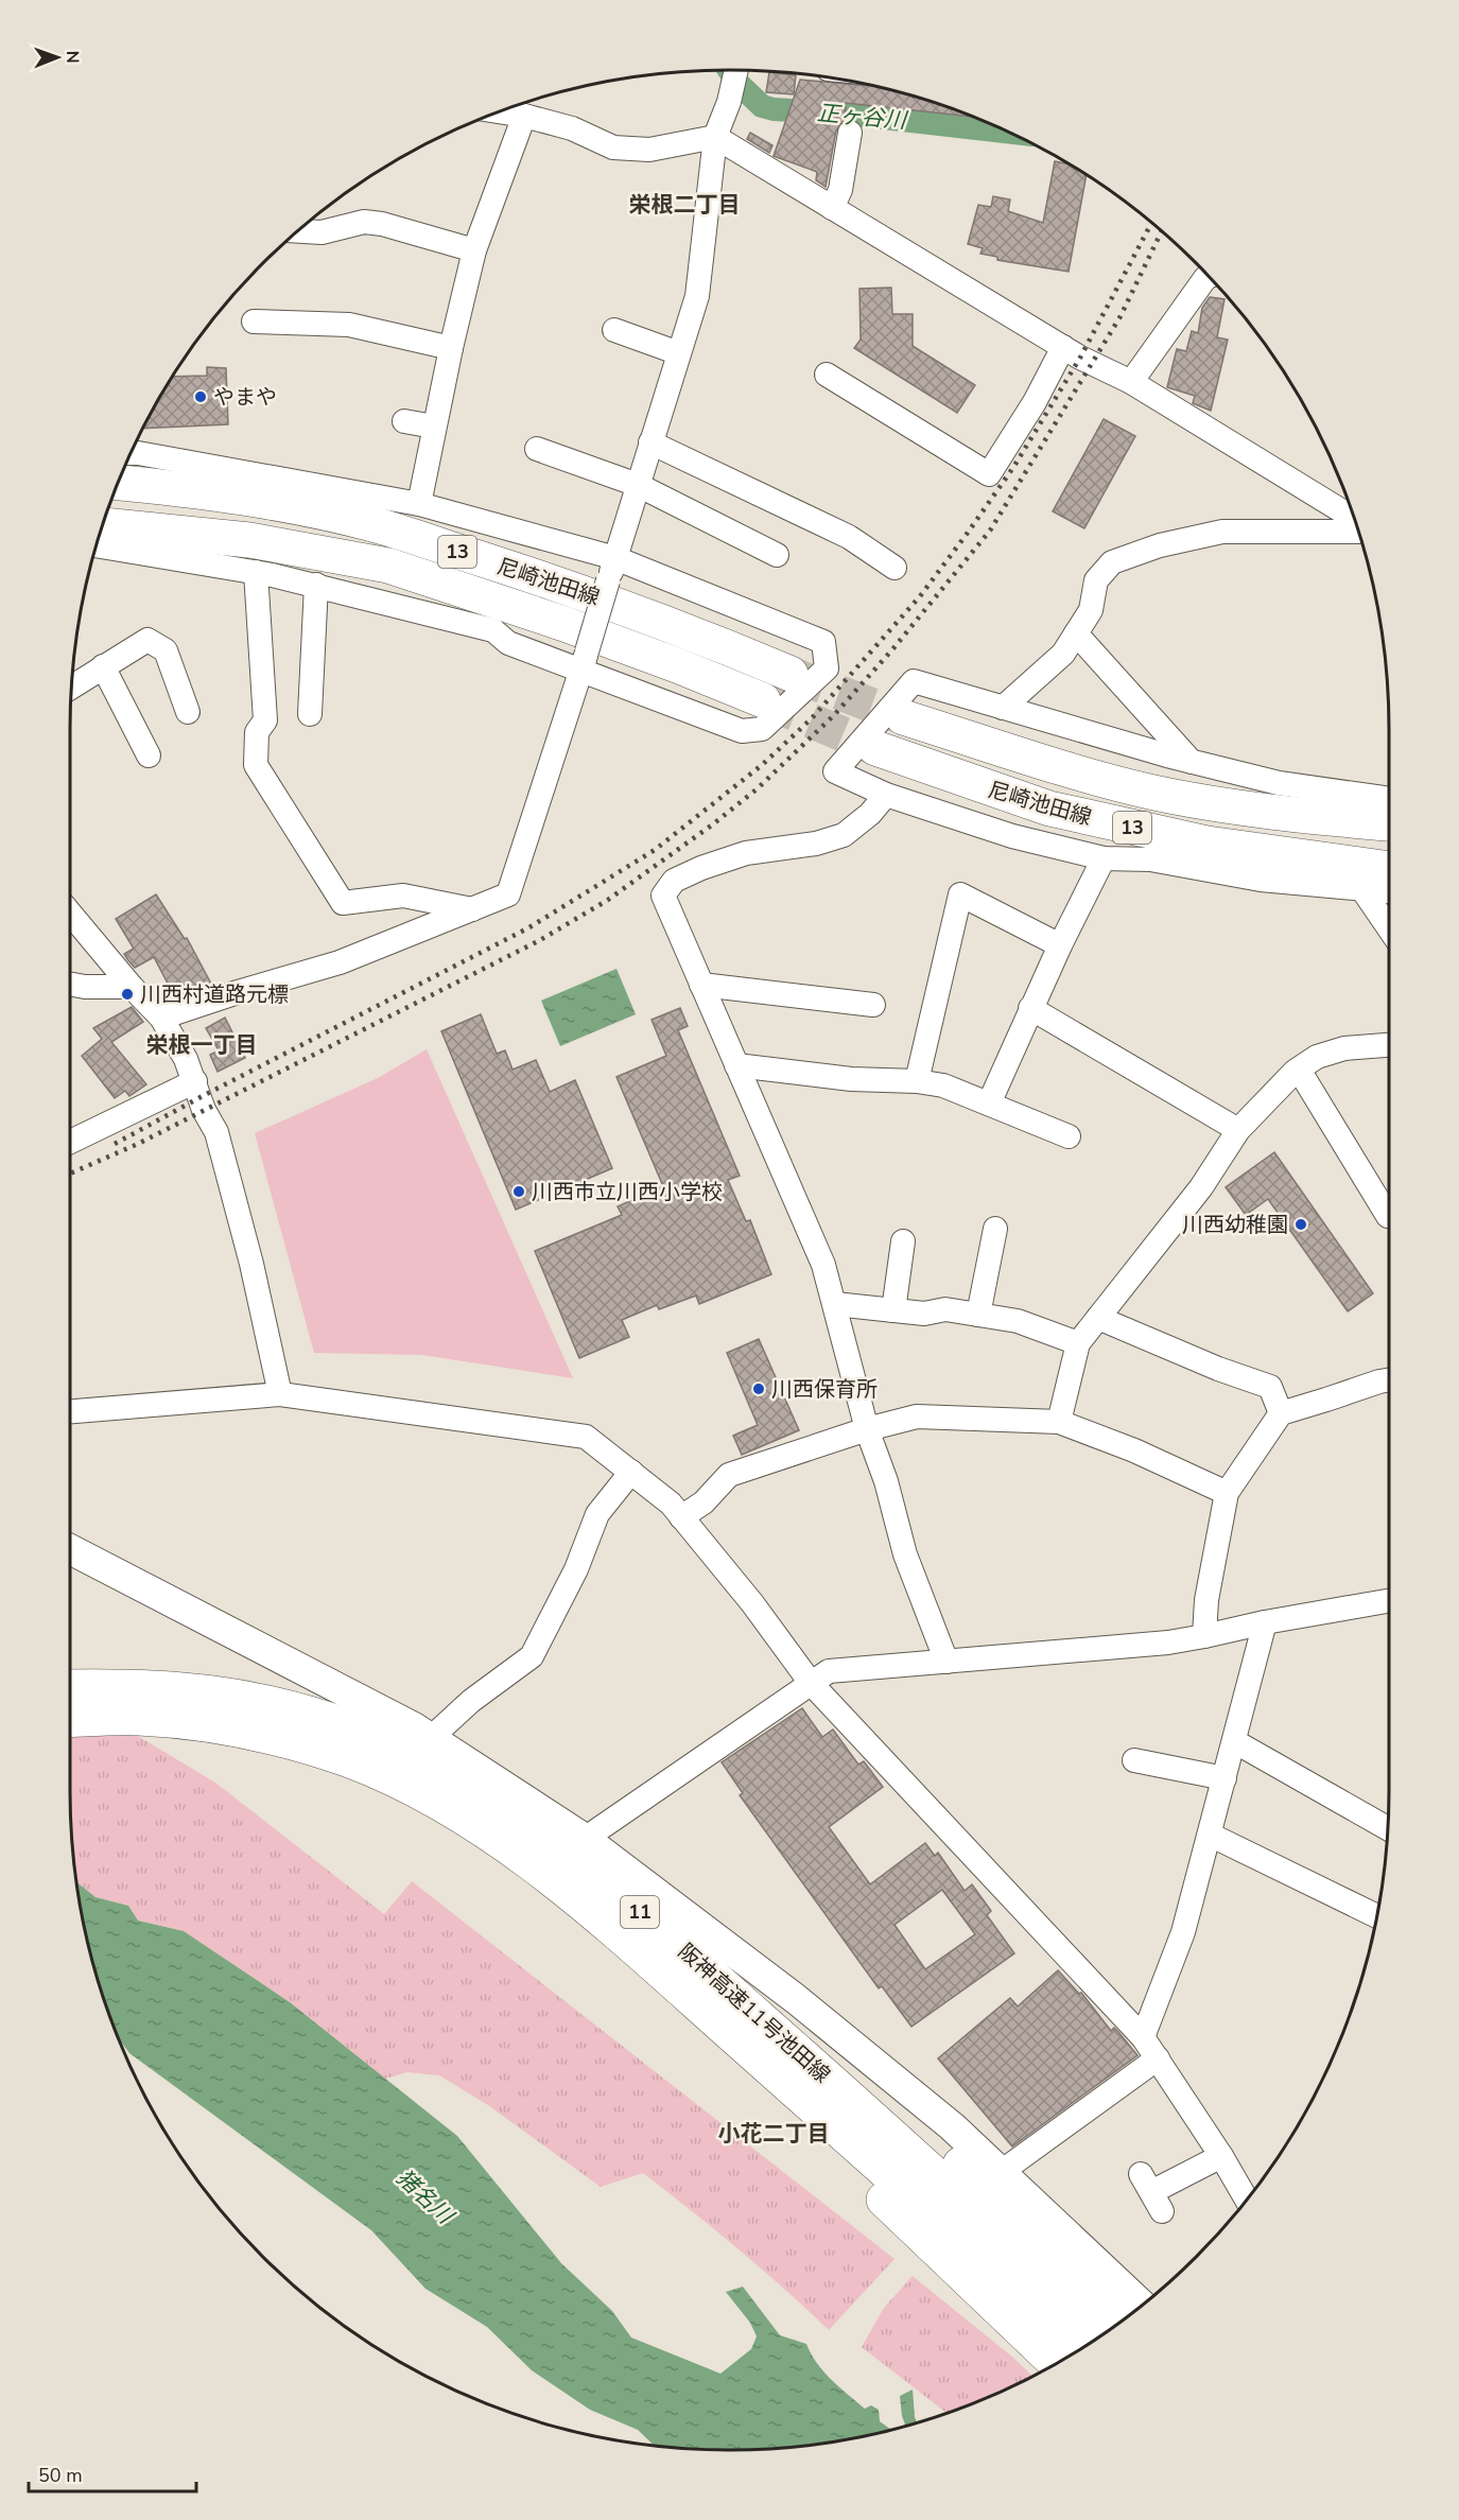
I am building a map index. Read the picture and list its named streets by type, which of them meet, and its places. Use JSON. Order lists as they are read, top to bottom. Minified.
{"streets":{"main road":["13","尼崎池田線","11","阪神高速11号池田線"]},"districts":["栄根二丁目","栄根一丁目","小花二丁目"],"water":["正ヶ谷川","猪名川"],"places":["やまや","川西村道路元標","川西市立川西小学校","川西幼稚園","川西保育所"],"scale_bar":"50 m","north":"right"}
